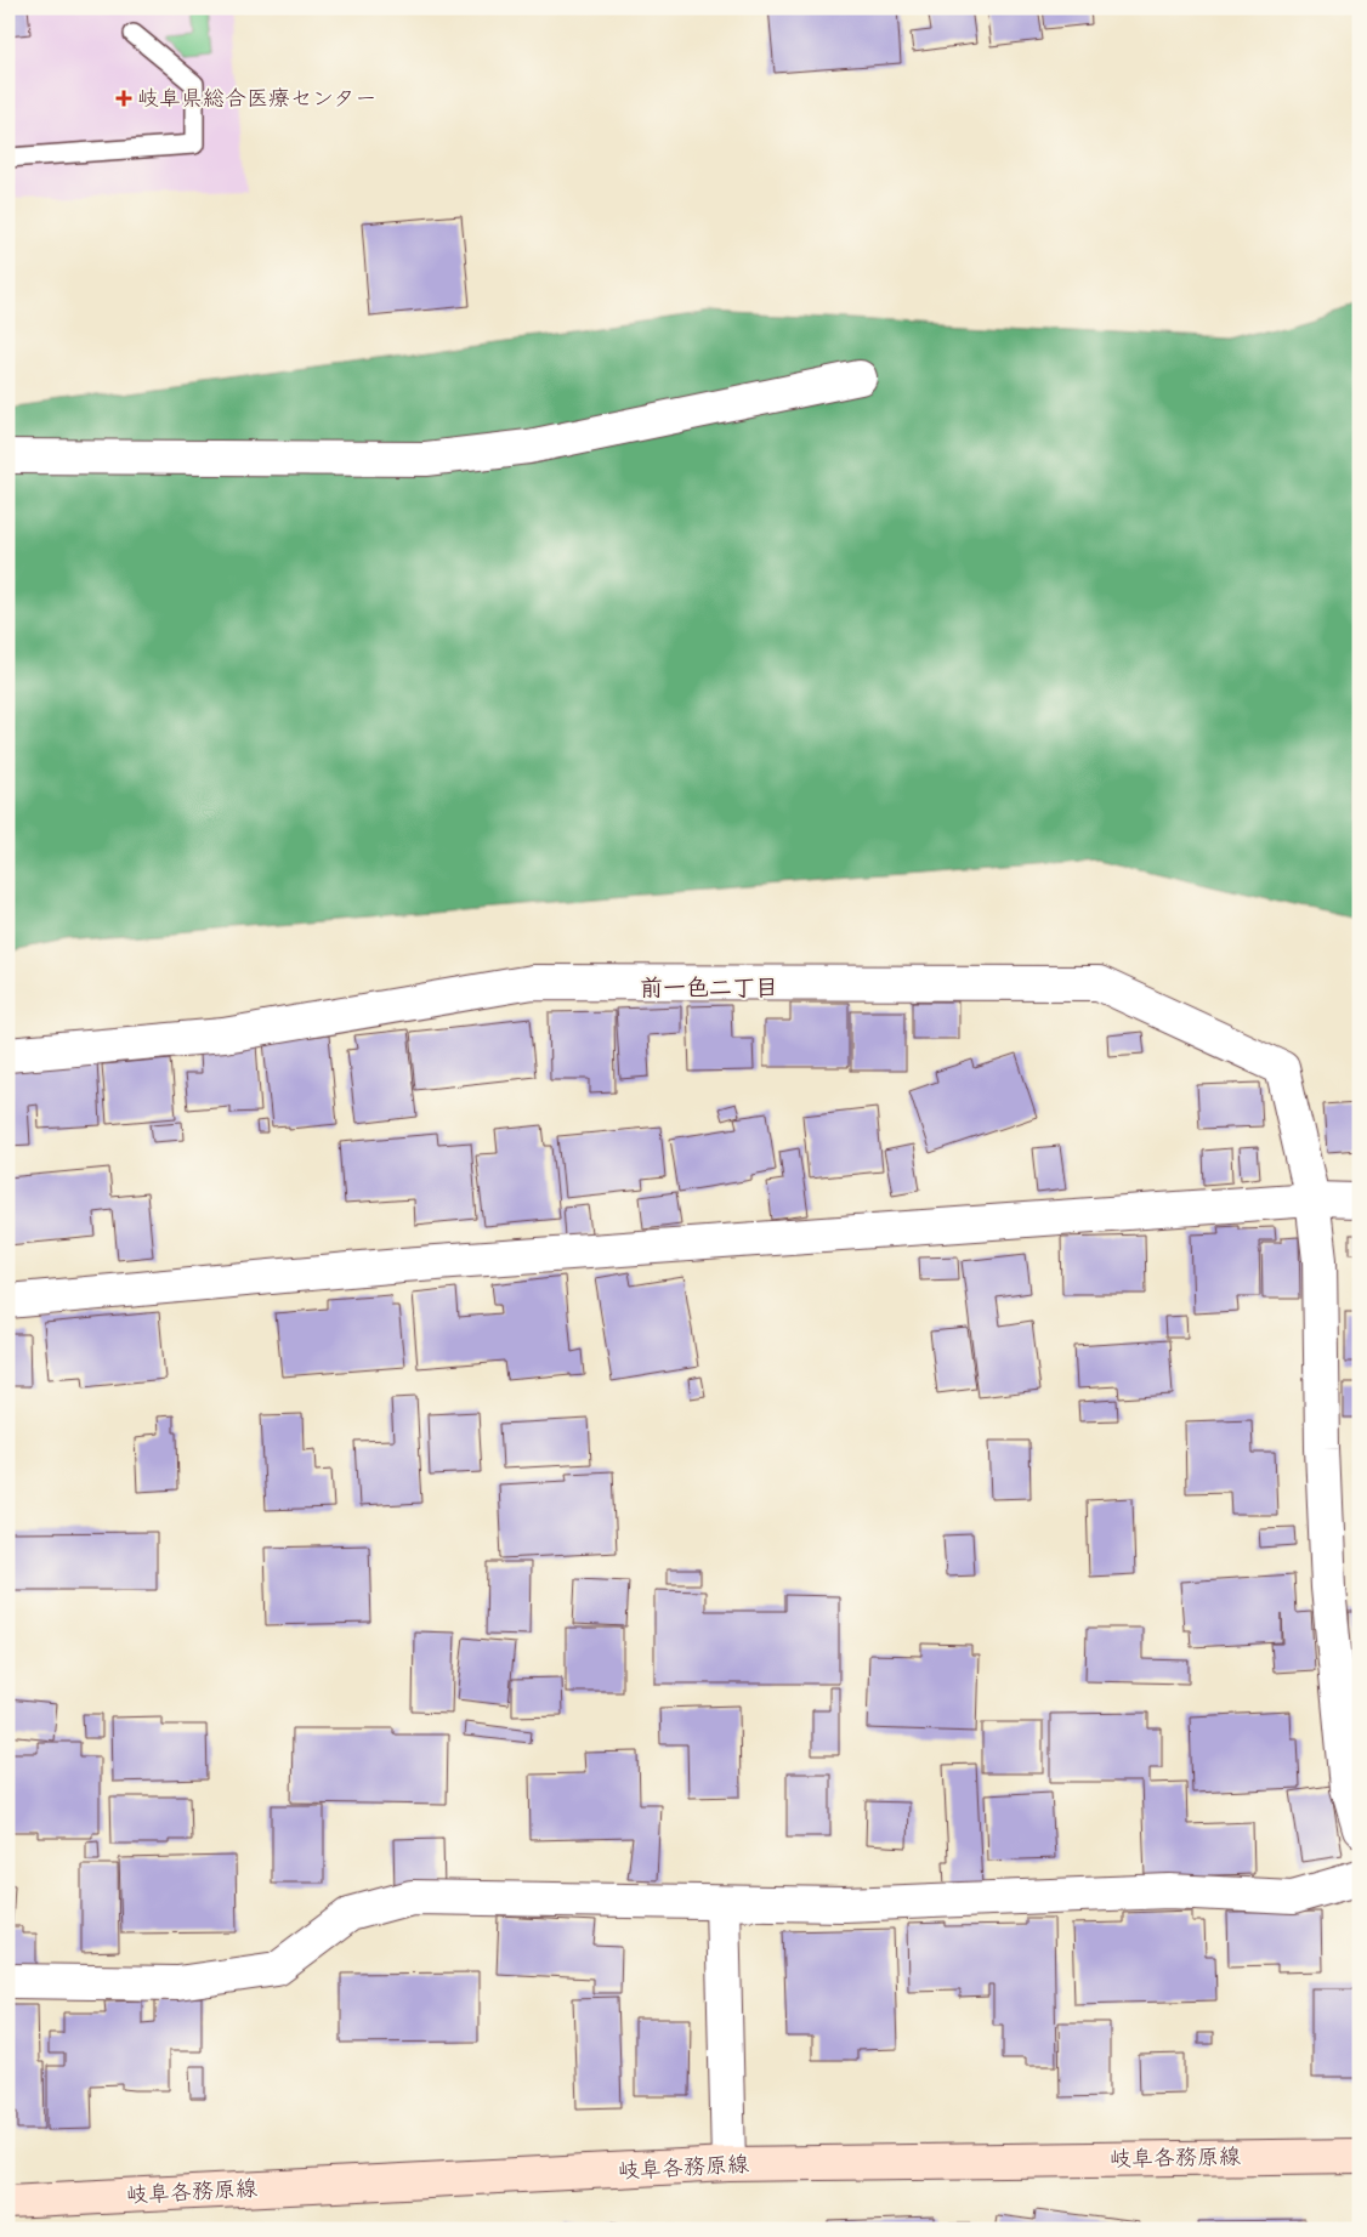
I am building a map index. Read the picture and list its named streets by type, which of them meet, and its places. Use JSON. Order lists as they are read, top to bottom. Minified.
{"streets":{"main road":["岐阜各務原線"]},"districts":["前一色二丁目"],"places":{"health":["岐阜県総合医療センター"]}}
